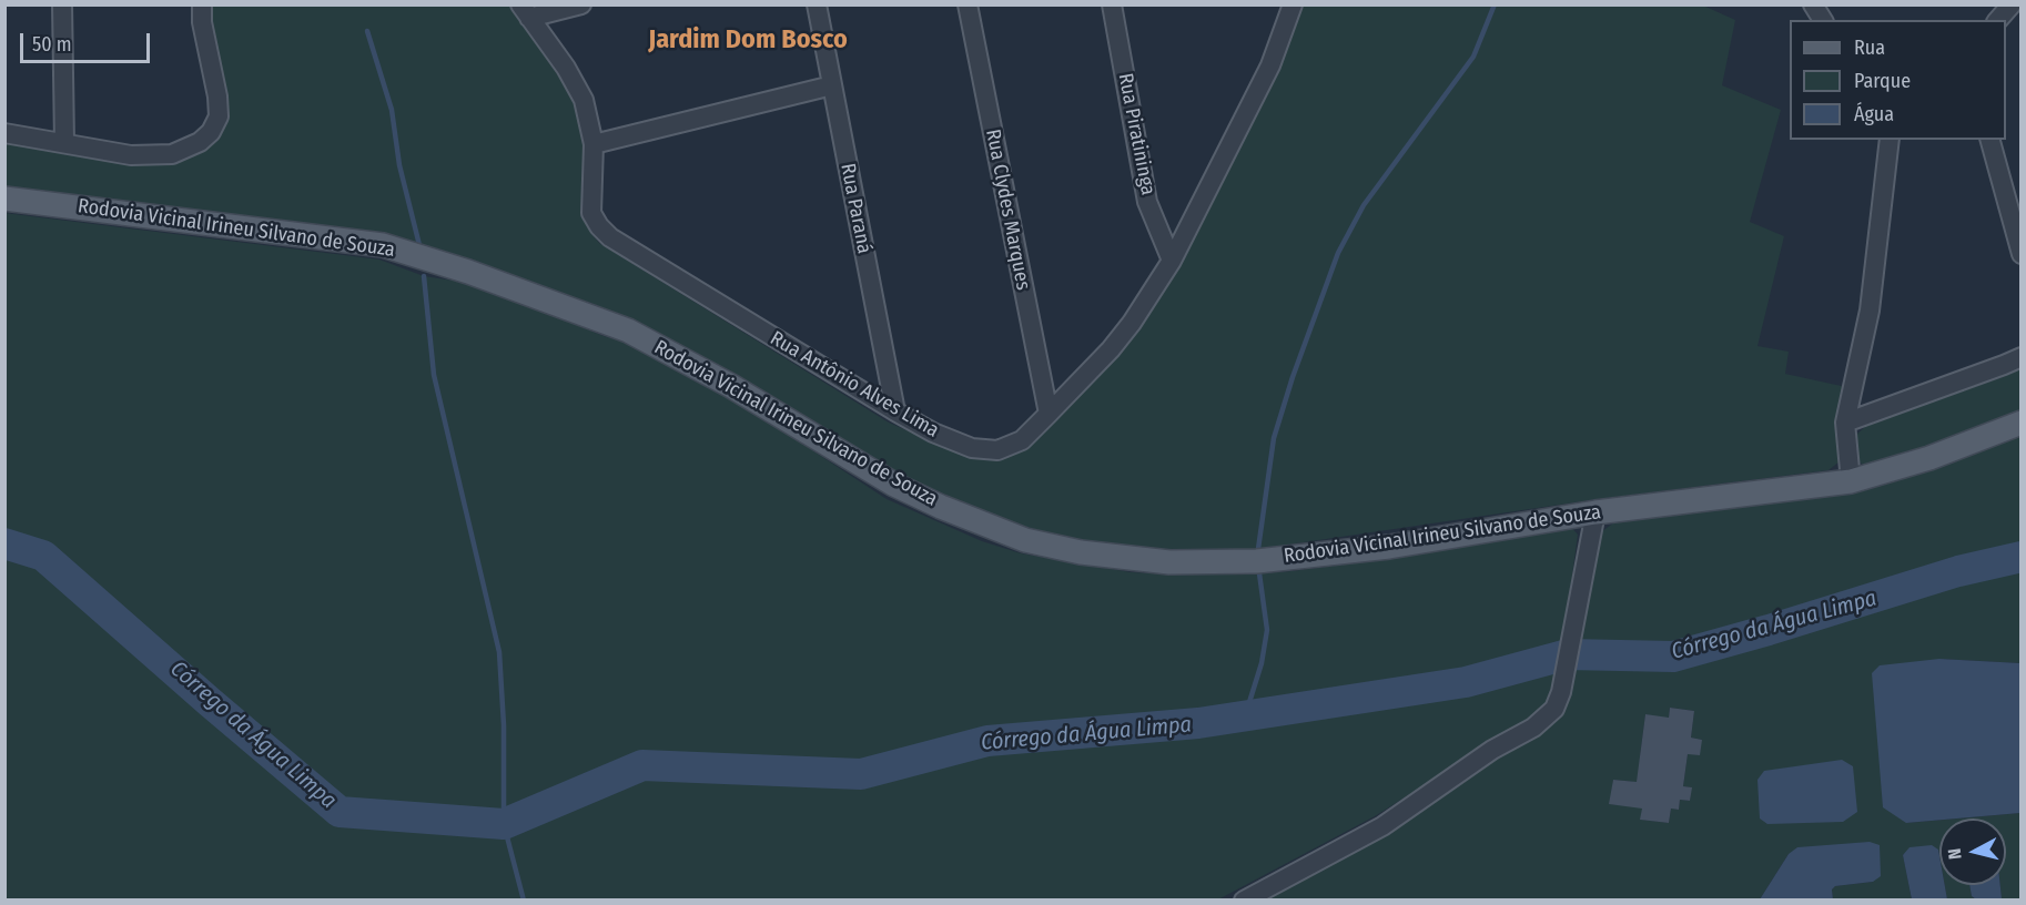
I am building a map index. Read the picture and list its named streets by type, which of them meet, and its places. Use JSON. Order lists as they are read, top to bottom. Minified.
{"streets":{"main road":["Rodovia Vicinal Irineu Silvano de Souza"],"street":["Rua Piratininga","Rua Paraná","Rua Clydes Marques","Rua Antônio Alves Lima"]},"crossings":[["Rua Piratininga","Rua Antônio Alves Lima"],["Rua Paraná","Rua Antônio Alves Lima"],["Rua Clydes Marques","Rua Antônio Alves Lima"]],"districts":["Jardim Dom Bosco"],"water":["Córrego da Água Limpa"],"legend":["Rua","Parque","Água"],"scale_bar":"50 m","north":"left"}
